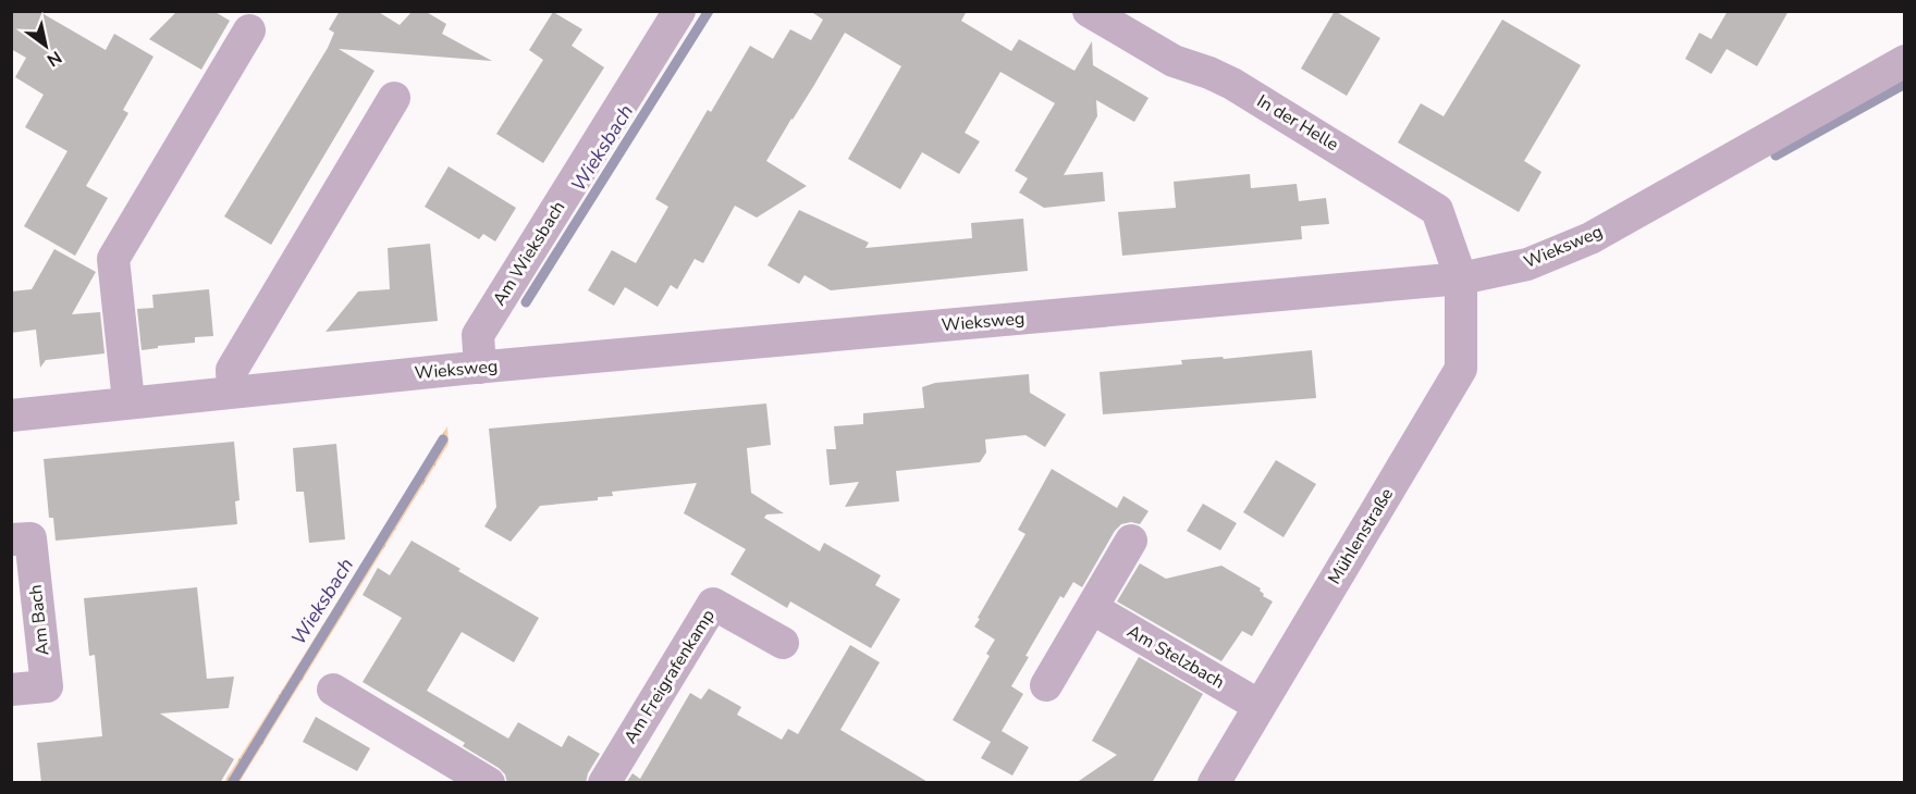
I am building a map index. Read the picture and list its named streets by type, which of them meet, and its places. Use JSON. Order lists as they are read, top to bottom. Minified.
{"streets":{"street":["In der Helle","Wieksweg","Am Wieksbach","Mühlenstraße","Am Bach","Am Stelzbach","Am Freigrafenkamp"]},"crossings":[["In der Helle","Wieksweg"],["In der Helle","Mühlenstraße"],["Wieksweg","Am Wieksbach"],["Wieksweg","Mühlenstraße"],["Mühlenstraße","Am Stelzbach"]],"water":["Wieksbach"],"north":"bottom right"}
